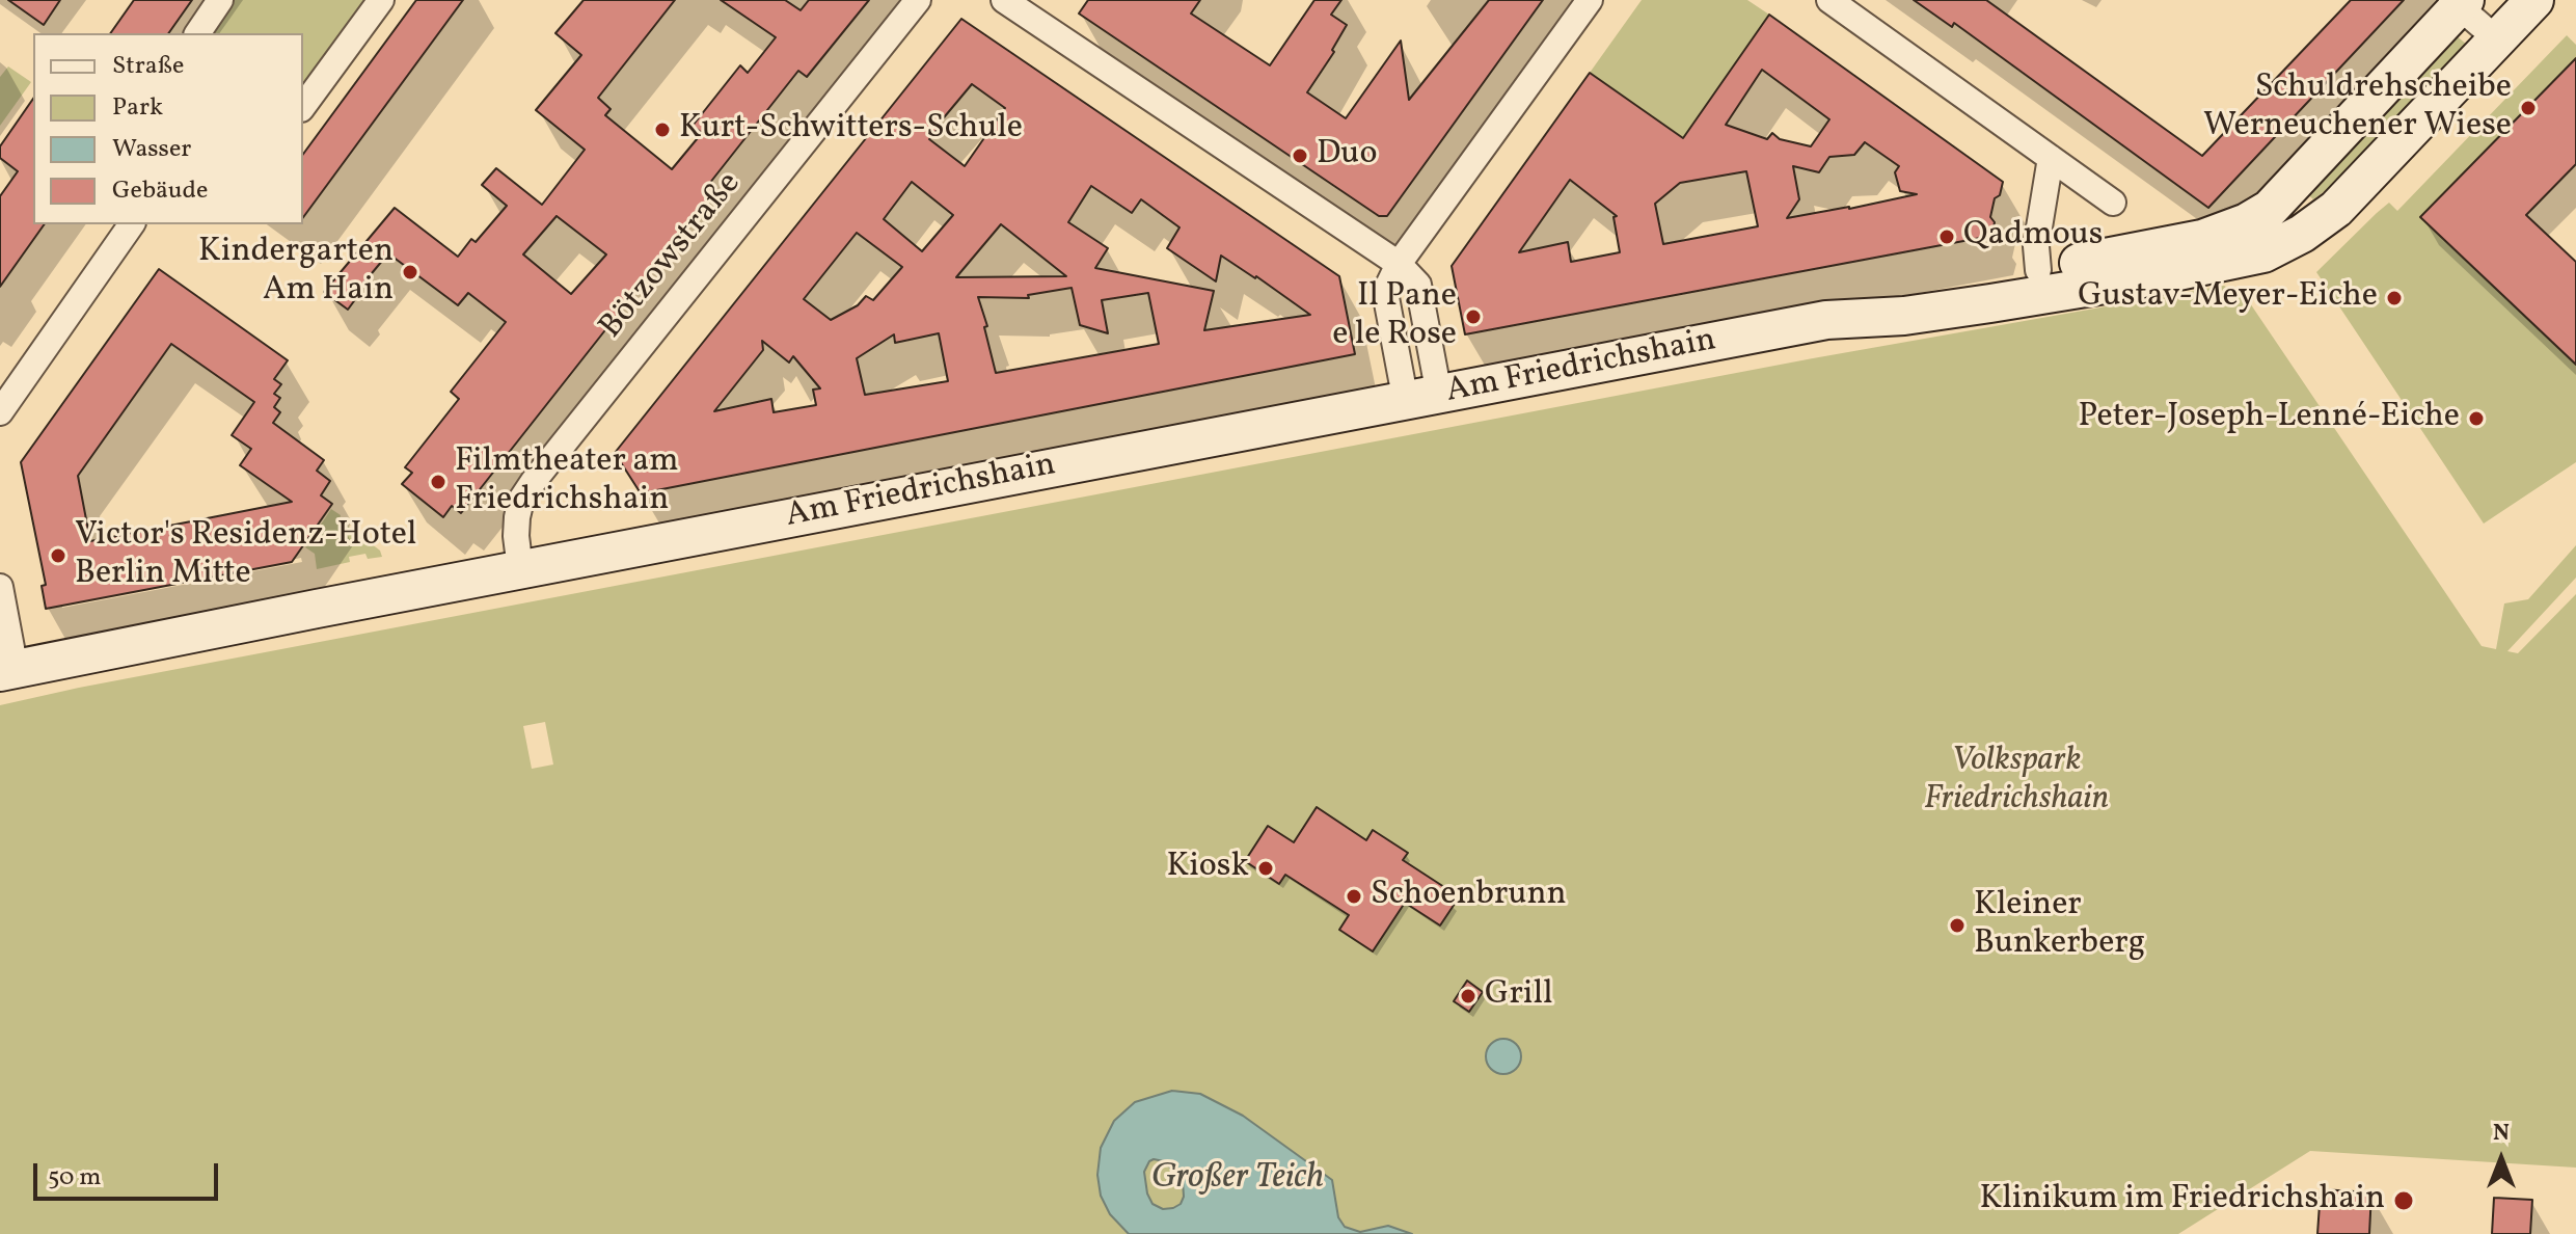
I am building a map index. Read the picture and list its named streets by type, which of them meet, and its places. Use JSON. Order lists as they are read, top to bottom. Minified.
{"streets":{"street":["Bötzowstraße","Am Friedrichshain"]},"crossings":[["Bötzowstraße","Am Friedrichshain"]],"water":["Großer Teich"],"parks":["Volkspark Friedrichshain"],"places":["Schuldrehscheibe Werneuchener Wiese","Kurt-Schwitters-Schule","Duo","Qadmous","Kindergarten Am Hain","Gustav-Meyer-Eiche","Il Pane e le Rose","Peter-Joseph-Lenné-Eiche","Filmtheater am Friedrichshain","Victor's Residenz-Hotel Berlin Mitte","Kiosk","Schoenbrunn","Kleiner Bunkerberg","Grill","Klinikum im Friedrichshain"],"legend":["Straße","Park","Wasser","Gebäude"],"scale_bar":"50 m","north":"top"}
